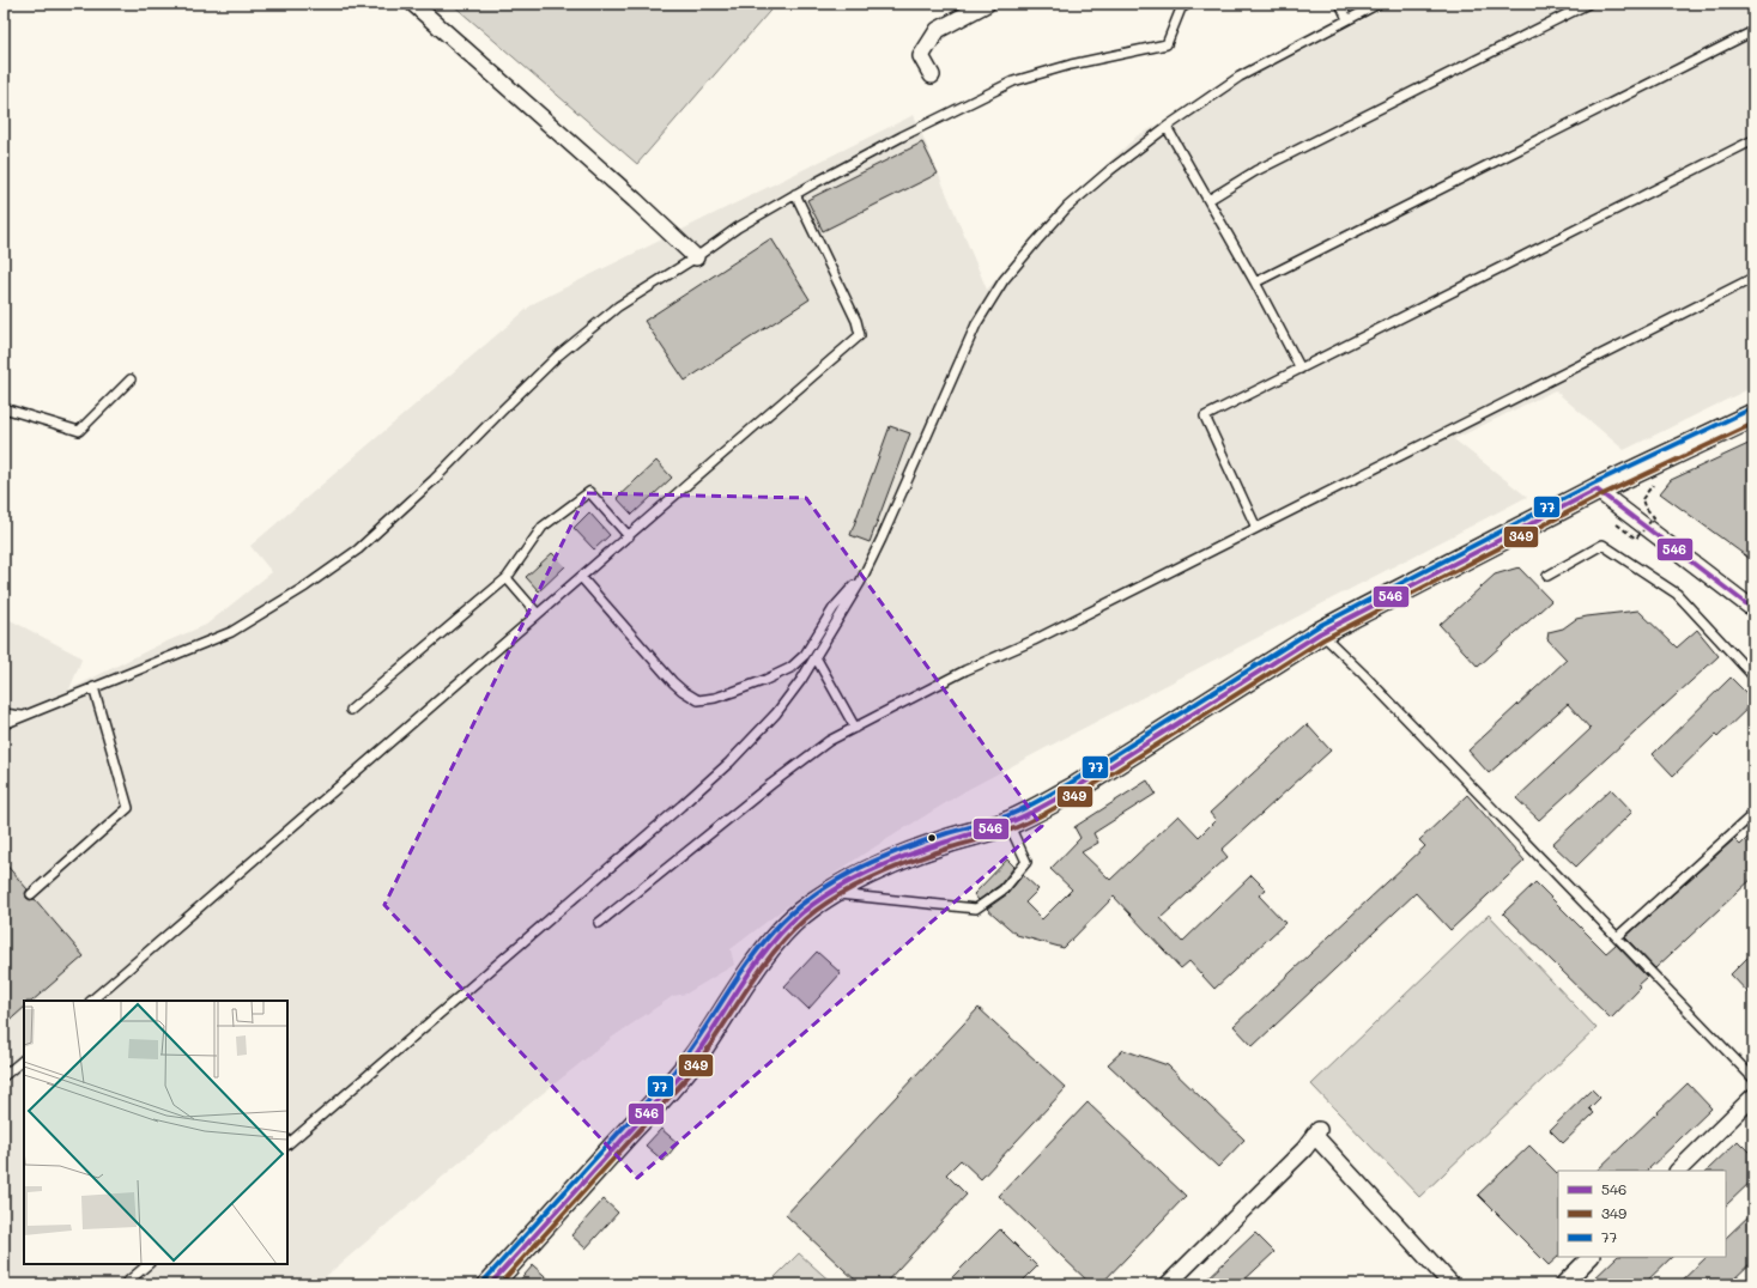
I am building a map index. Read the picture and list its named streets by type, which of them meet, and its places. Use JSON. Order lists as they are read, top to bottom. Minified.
{"lines":["transit line 77","transit line 349","transit line 546"],"legend":["546","349","77"]}
